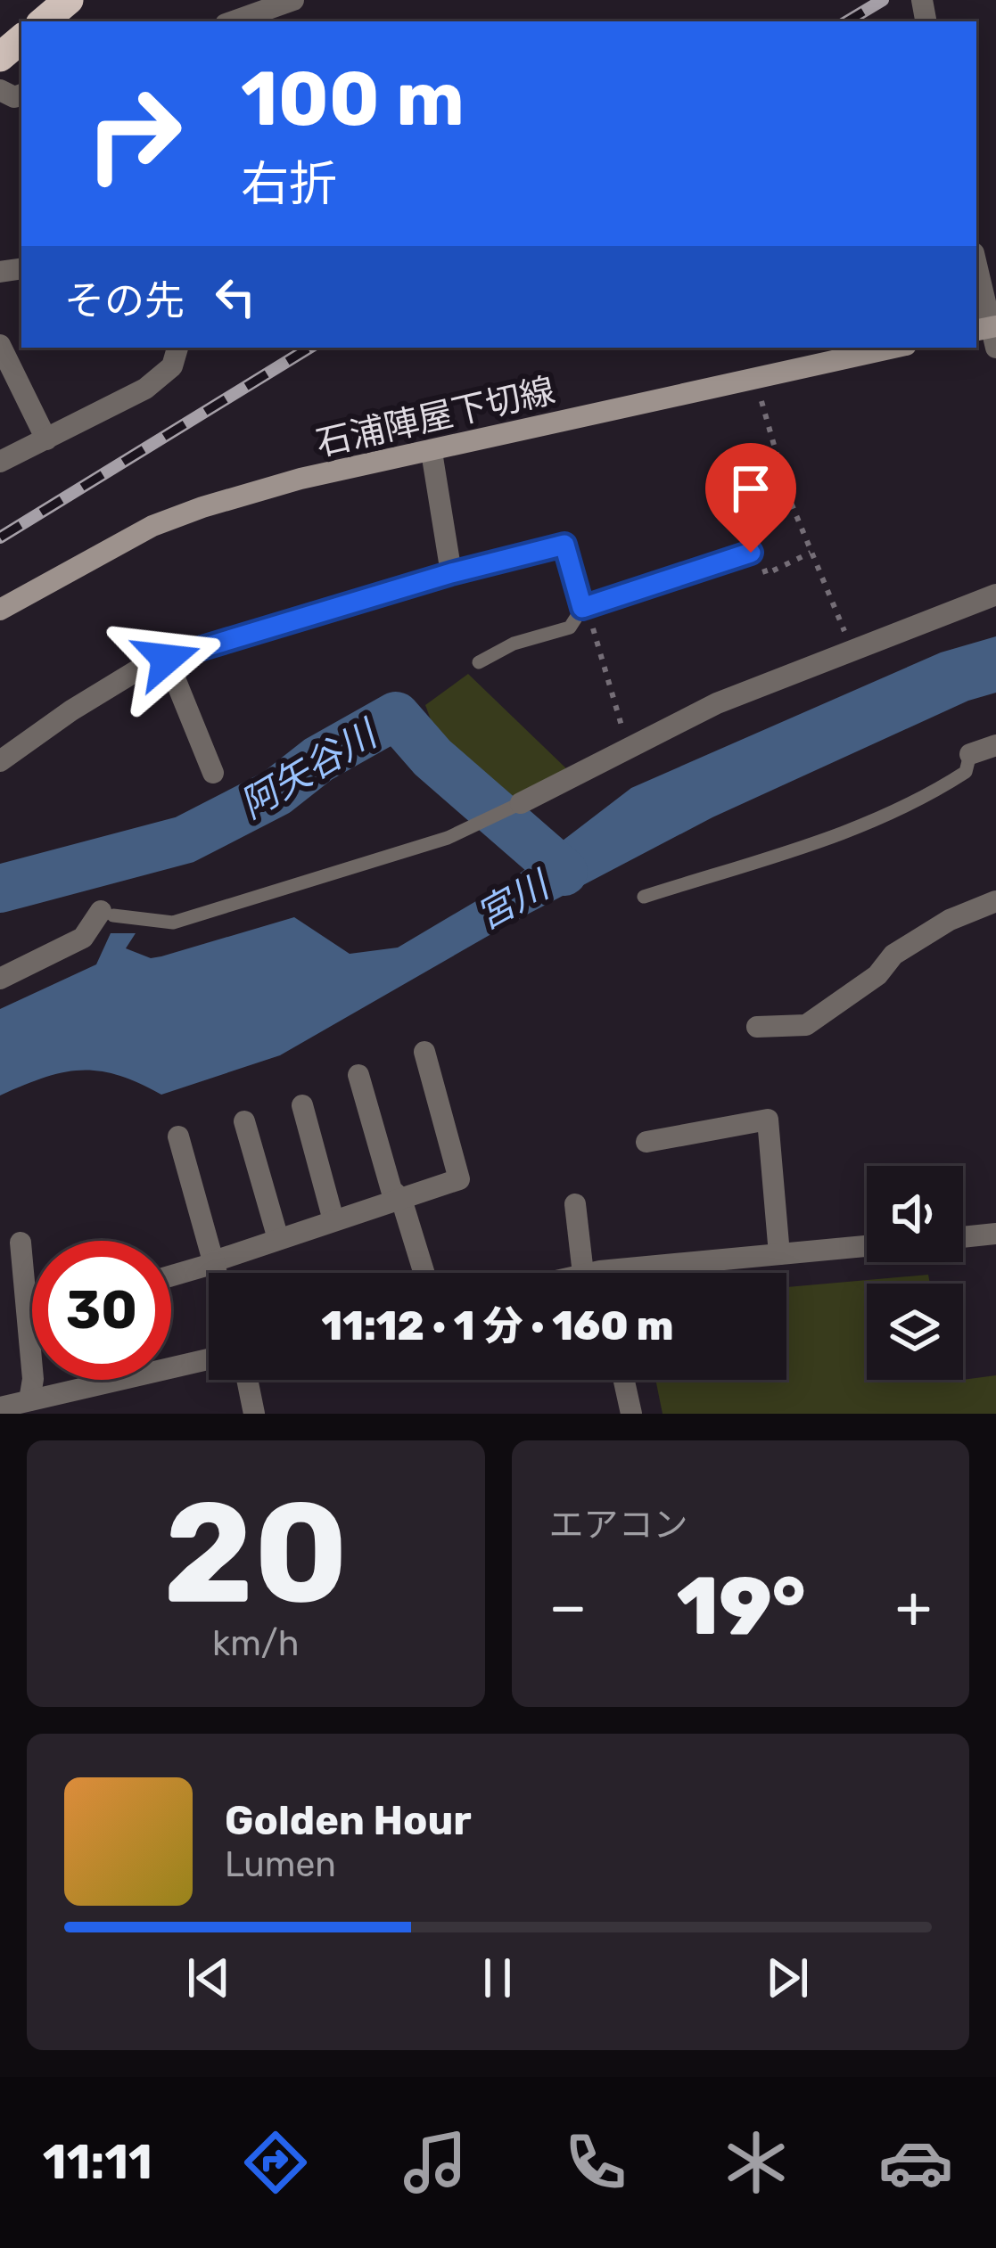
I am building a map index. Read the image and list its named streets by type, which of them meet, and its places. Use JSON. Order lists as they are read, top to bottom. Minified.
{"streets":{"main road":["石浦陣屋下切線"]},"water":["阿矢谷川","宮川"],"page":{"turn":["100 m","右折"],"then":"その先","limit":"30","trip":"11:12 · 1 分 · 160 m","tile":[["20","km/h"],"エアコン"],"heat":["−","19°","+"],"song":["Golden Hour","Lumen"],"tabs":"11:11"}}
